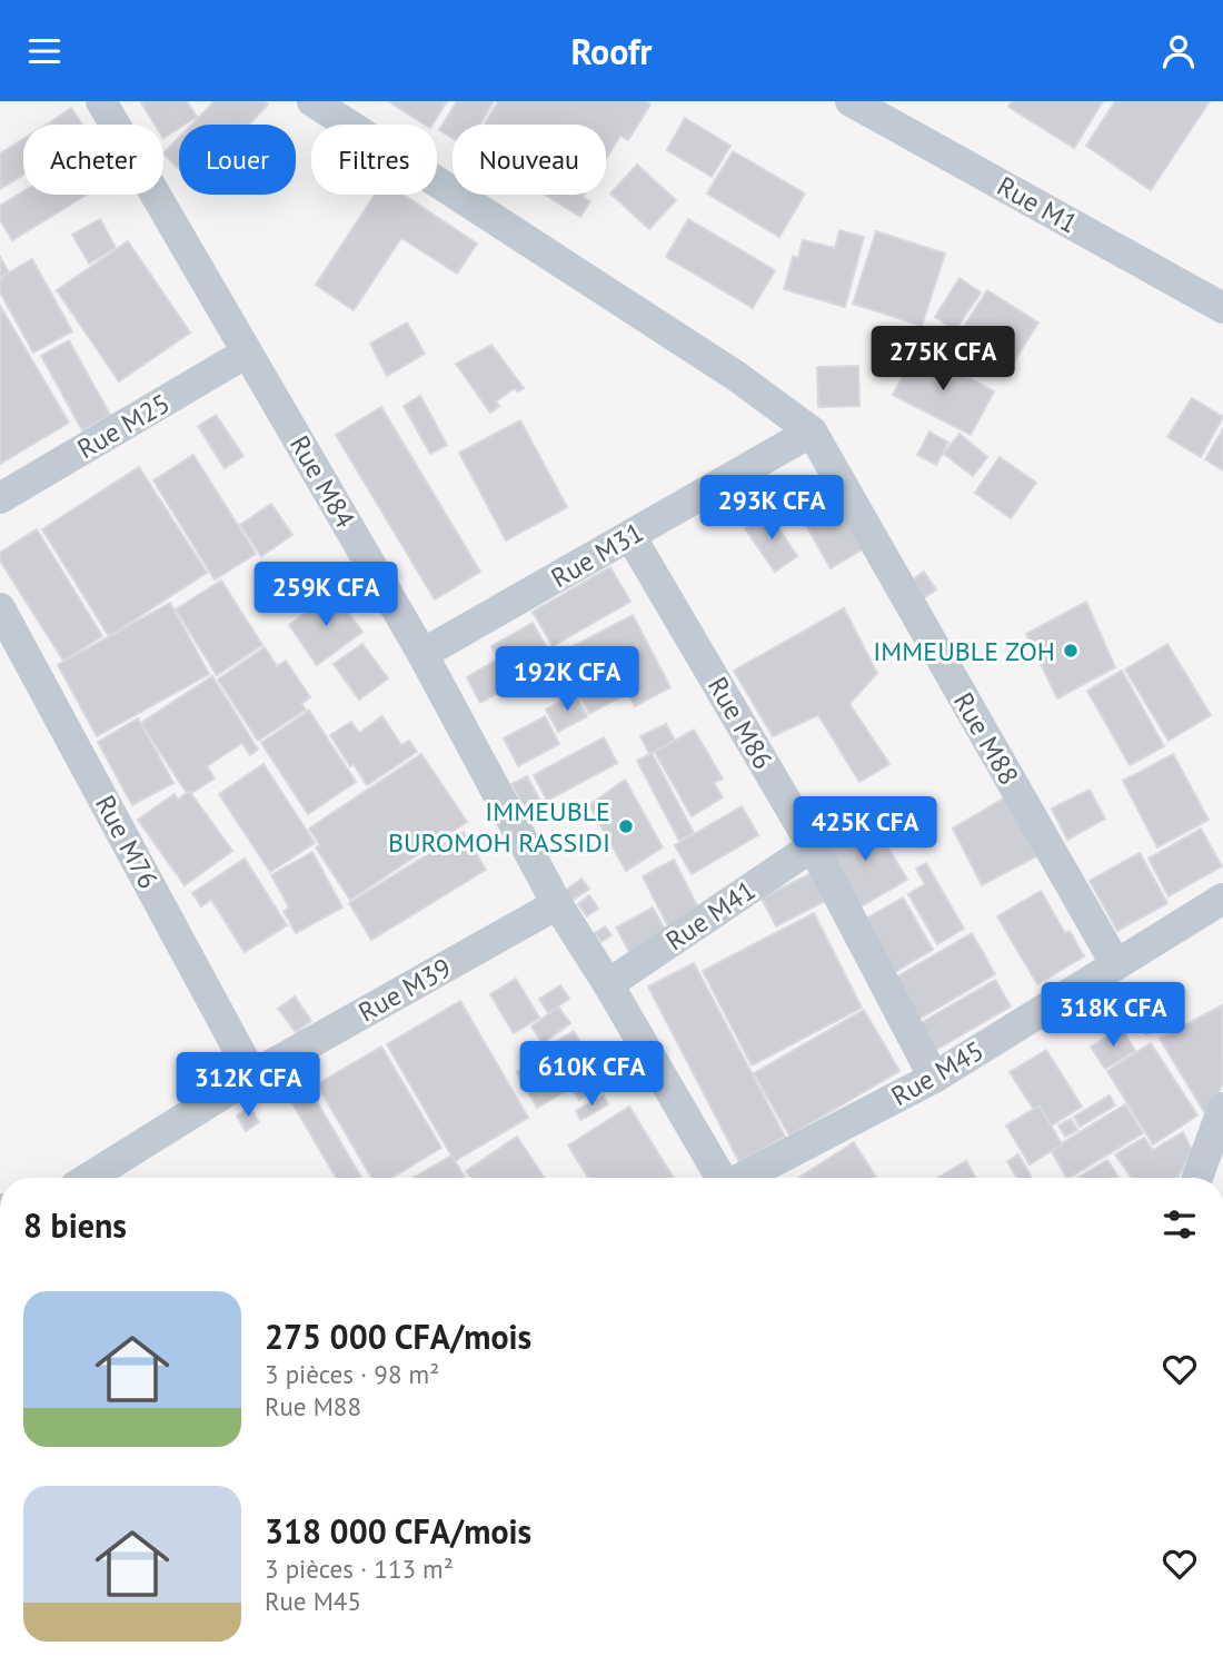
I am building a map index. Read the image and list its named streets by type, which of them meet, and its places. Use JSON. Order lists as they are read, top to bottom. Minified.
{"streets":{"street":["Rue M1","Rue M25","Rue M84","Rue M31","Rue M86","Rue M88","Rue M76","Rue M41","Rue M39","Rue M45"]},"crossings":[["Rue M25","Rue M84"],["Rue M84","Rue M31"],["Rue M84","Rue M41"],["Rue M84","Rue M39"],["Rue M31","Rue M86"],["Rue M31","Rue M88"],["Rue M86","Rue M41"],["Rue M86","Rue M45"],["Rue M88","Rue M45"],["Rue M76","Rue M39"]],"places":["IMMEUBLE ZOH","IMMEUBLE BUROMOH RASSIDI"],"page":{"header":"Roofr","chip":["Acheter","Louer","Filtres","Nouveau"],"price":["275K CFA","293K CFA","259K CFA","192K CFA","425K CFA","318K CFA","610K CFA","312K CFA"],"heading":"8 biens","list":[{"name":"275 000 CFA/mois","note":"3 pièces · 98 m² · Rue M88"},{"name":"318 000 CFA/mois","note":"3 pièces · 113 m² · Rue M45"}]}}
